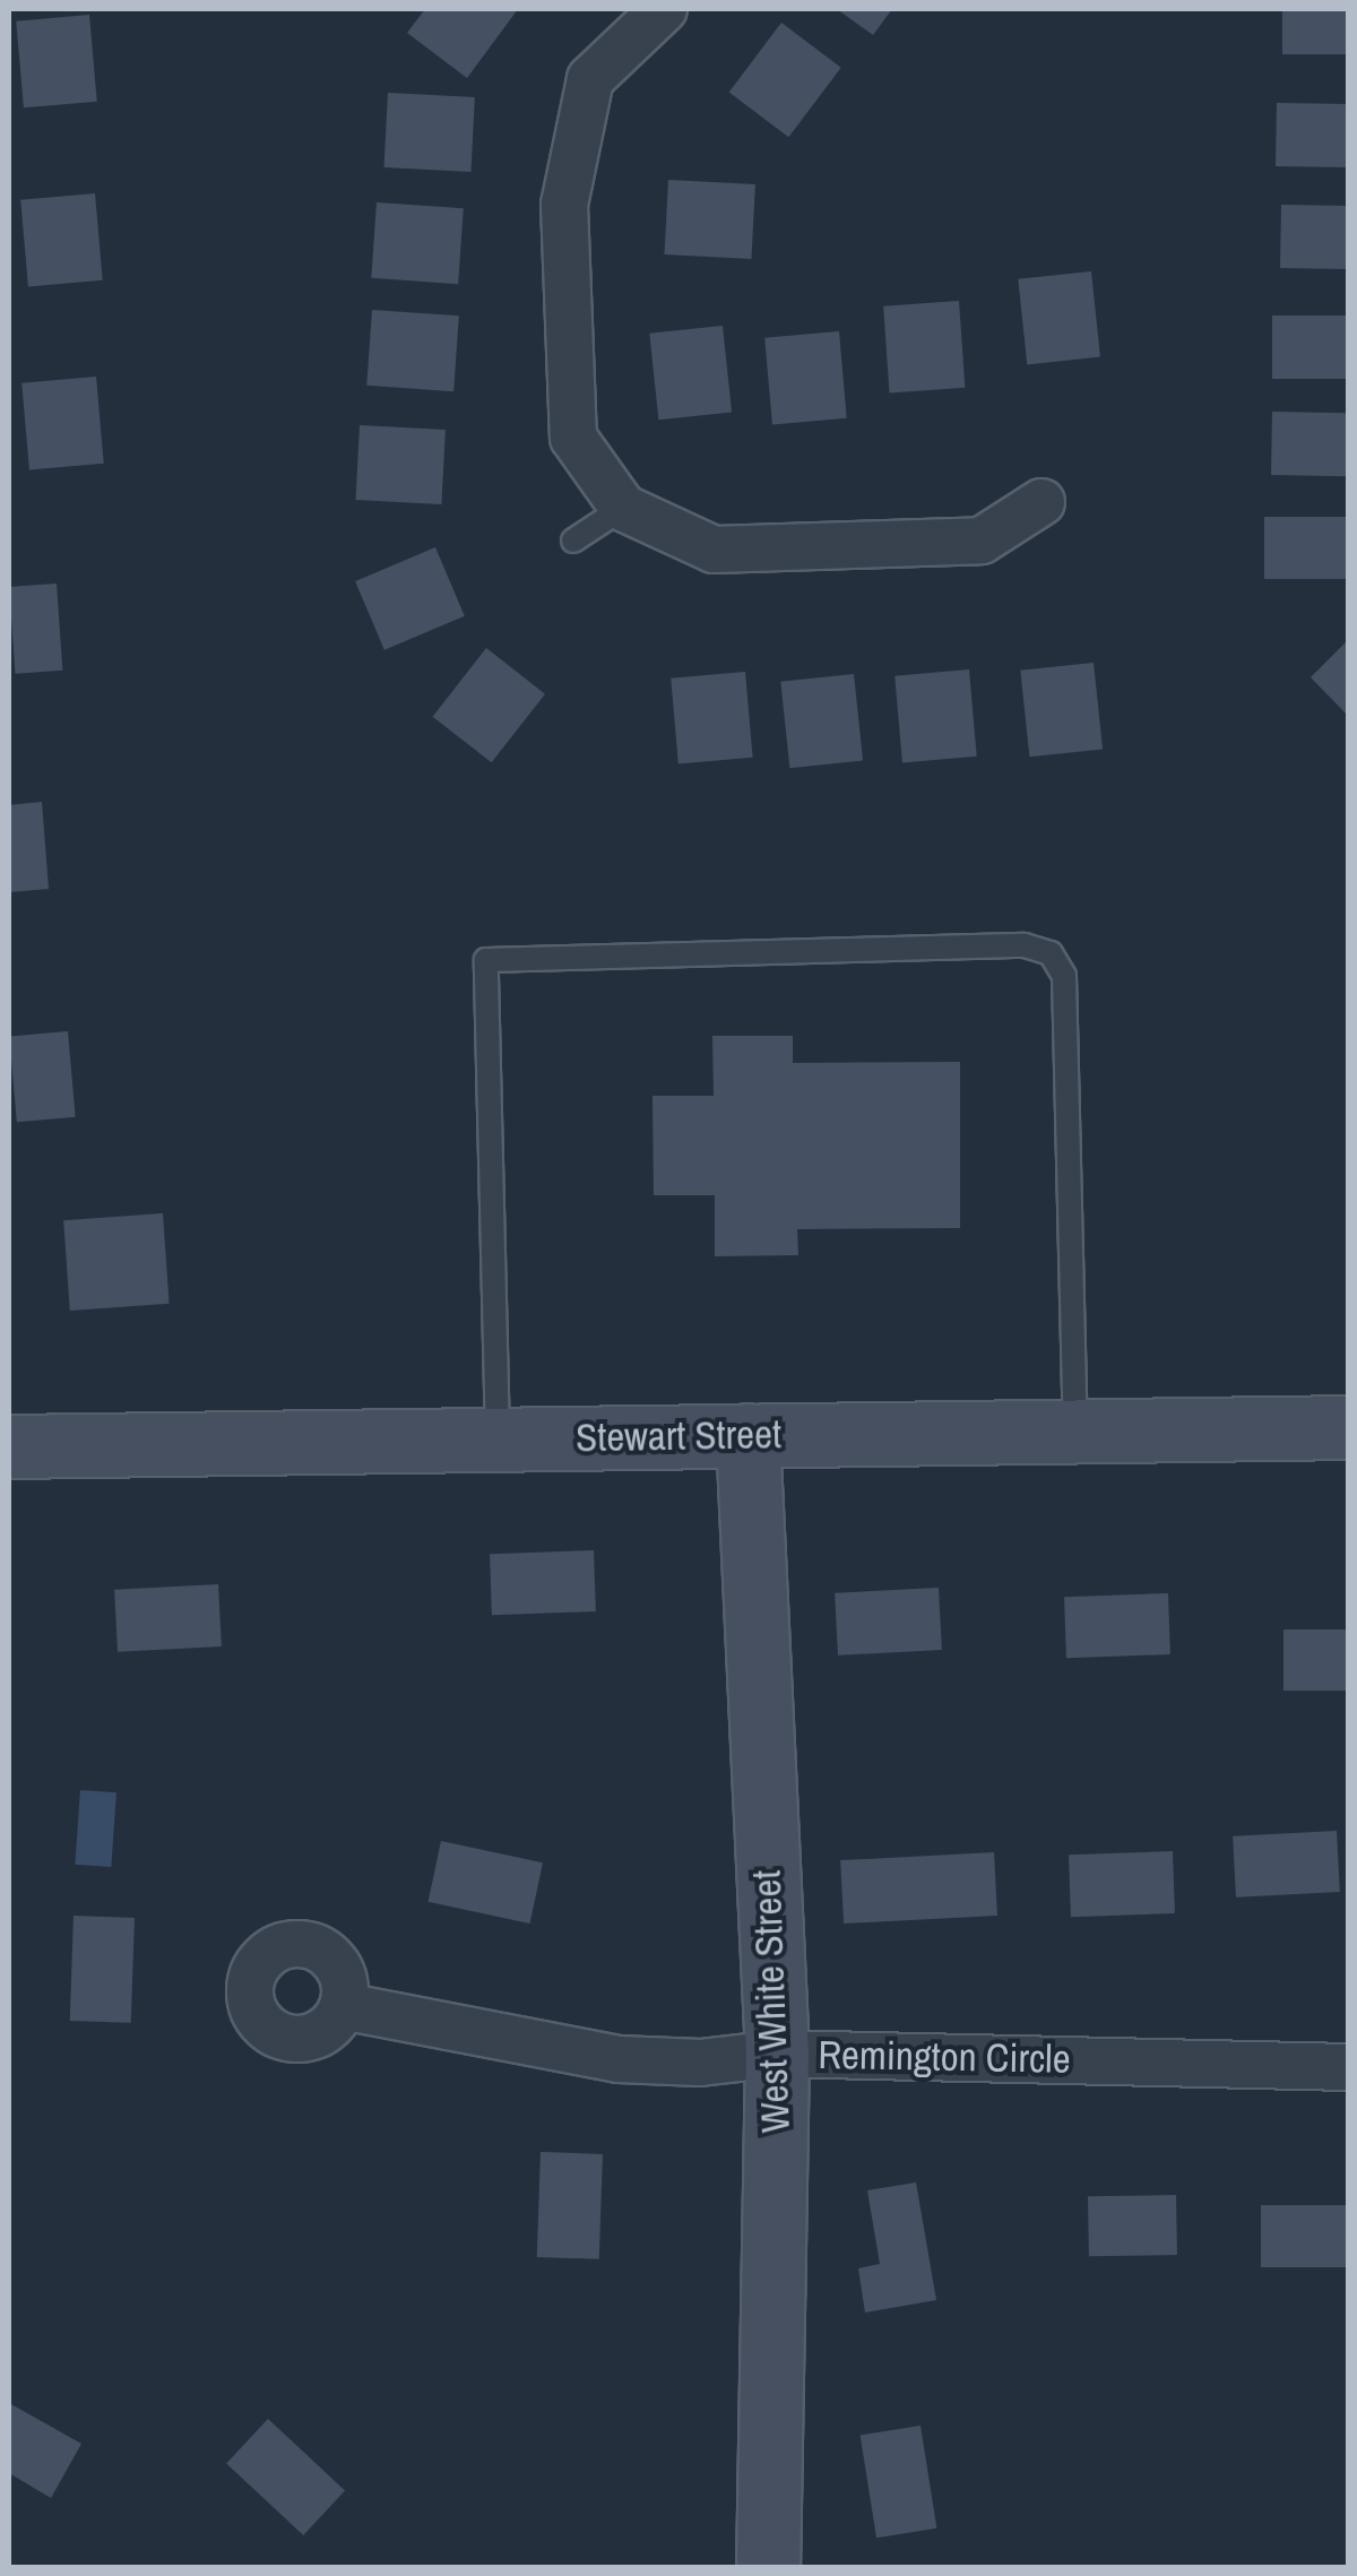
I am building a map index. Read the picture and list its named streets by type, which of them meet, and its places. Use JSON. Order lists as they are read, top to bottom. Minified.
{"streets":{"street":["Stewart Street","West White Street","Remington Circle"]},"crossings":[["Stewart Street","West White Street"],["West White Street","Remington Circle"]]}
